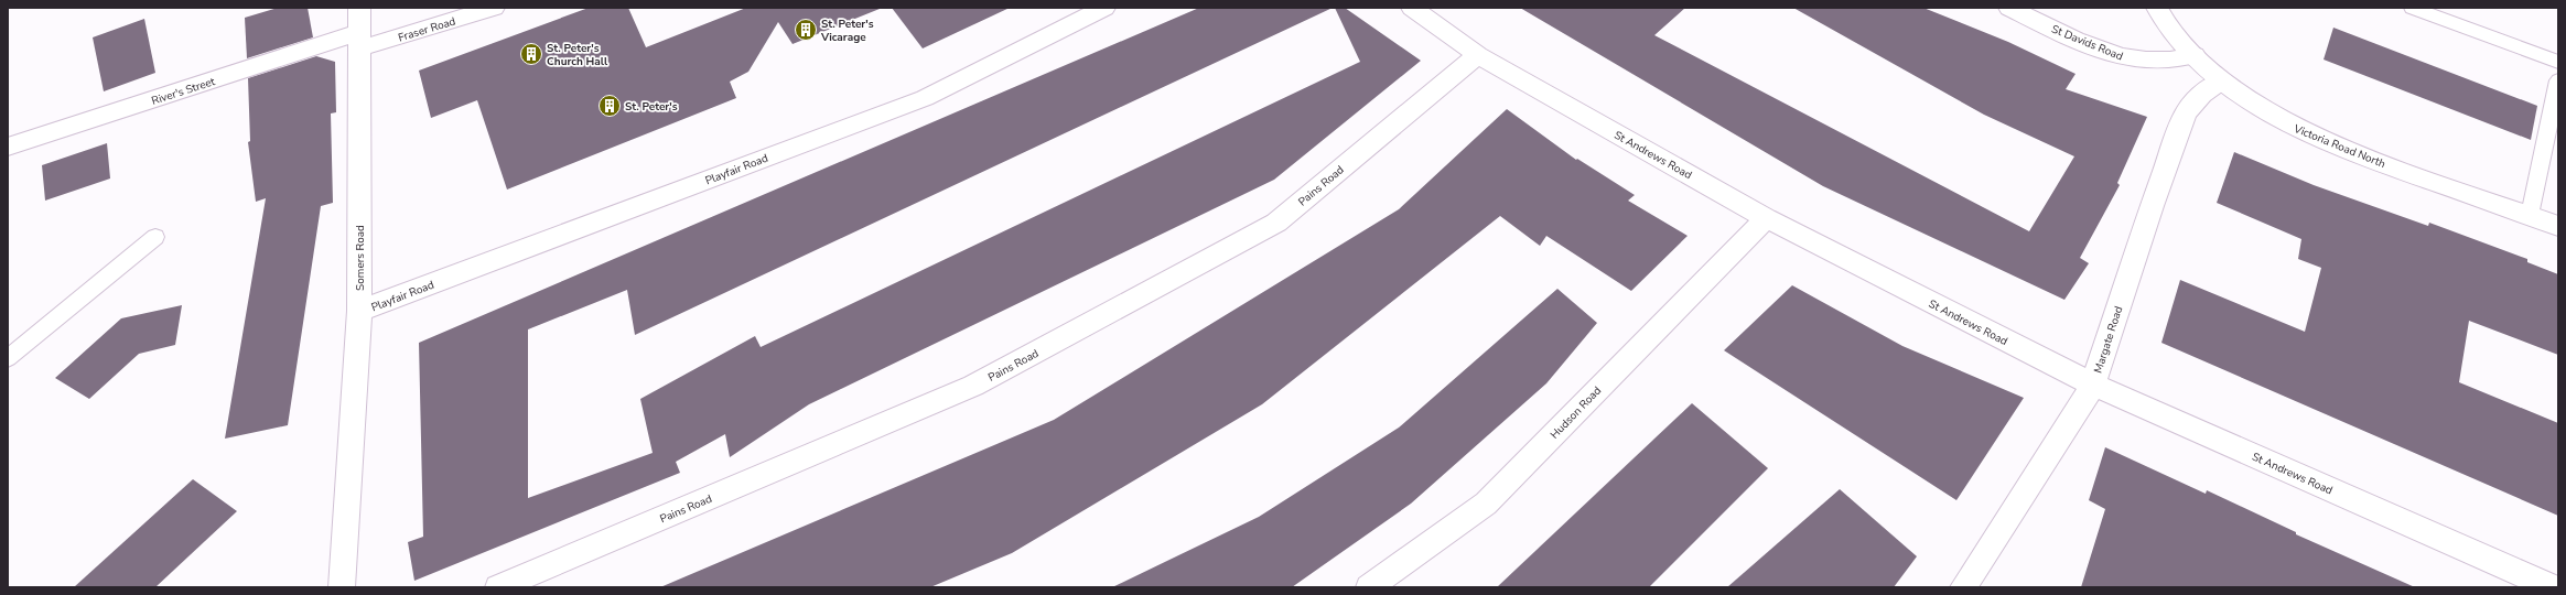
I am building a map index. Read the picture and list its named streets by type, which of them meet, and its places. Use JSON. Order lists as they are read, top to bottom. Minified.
{"streets":{"street":["Fraser Road","St Davids Road","River's Street","Victoria Road North","St Andrews Road","Playfair Road","Pains Road","Somers Road","Margate Road","Hudson Road"]},"crossings":[["Fraser Road","River's Street"],["Fraser Road","Somers Road"],["St Davids Road","Victoria Road North"],["River's Street","Somers Road"],["Victoria Road North","Margate Road"],["St Andrews Road","Pains Road"],["St Andrews Road","Margate Road"],["St Andrews Road","Hudson Road"],["Playfair Road","Somers Road"]],"places":{"building":["St. Peter's Vicarage","St. Peter's Church Hall","St. Peter's"]}}
